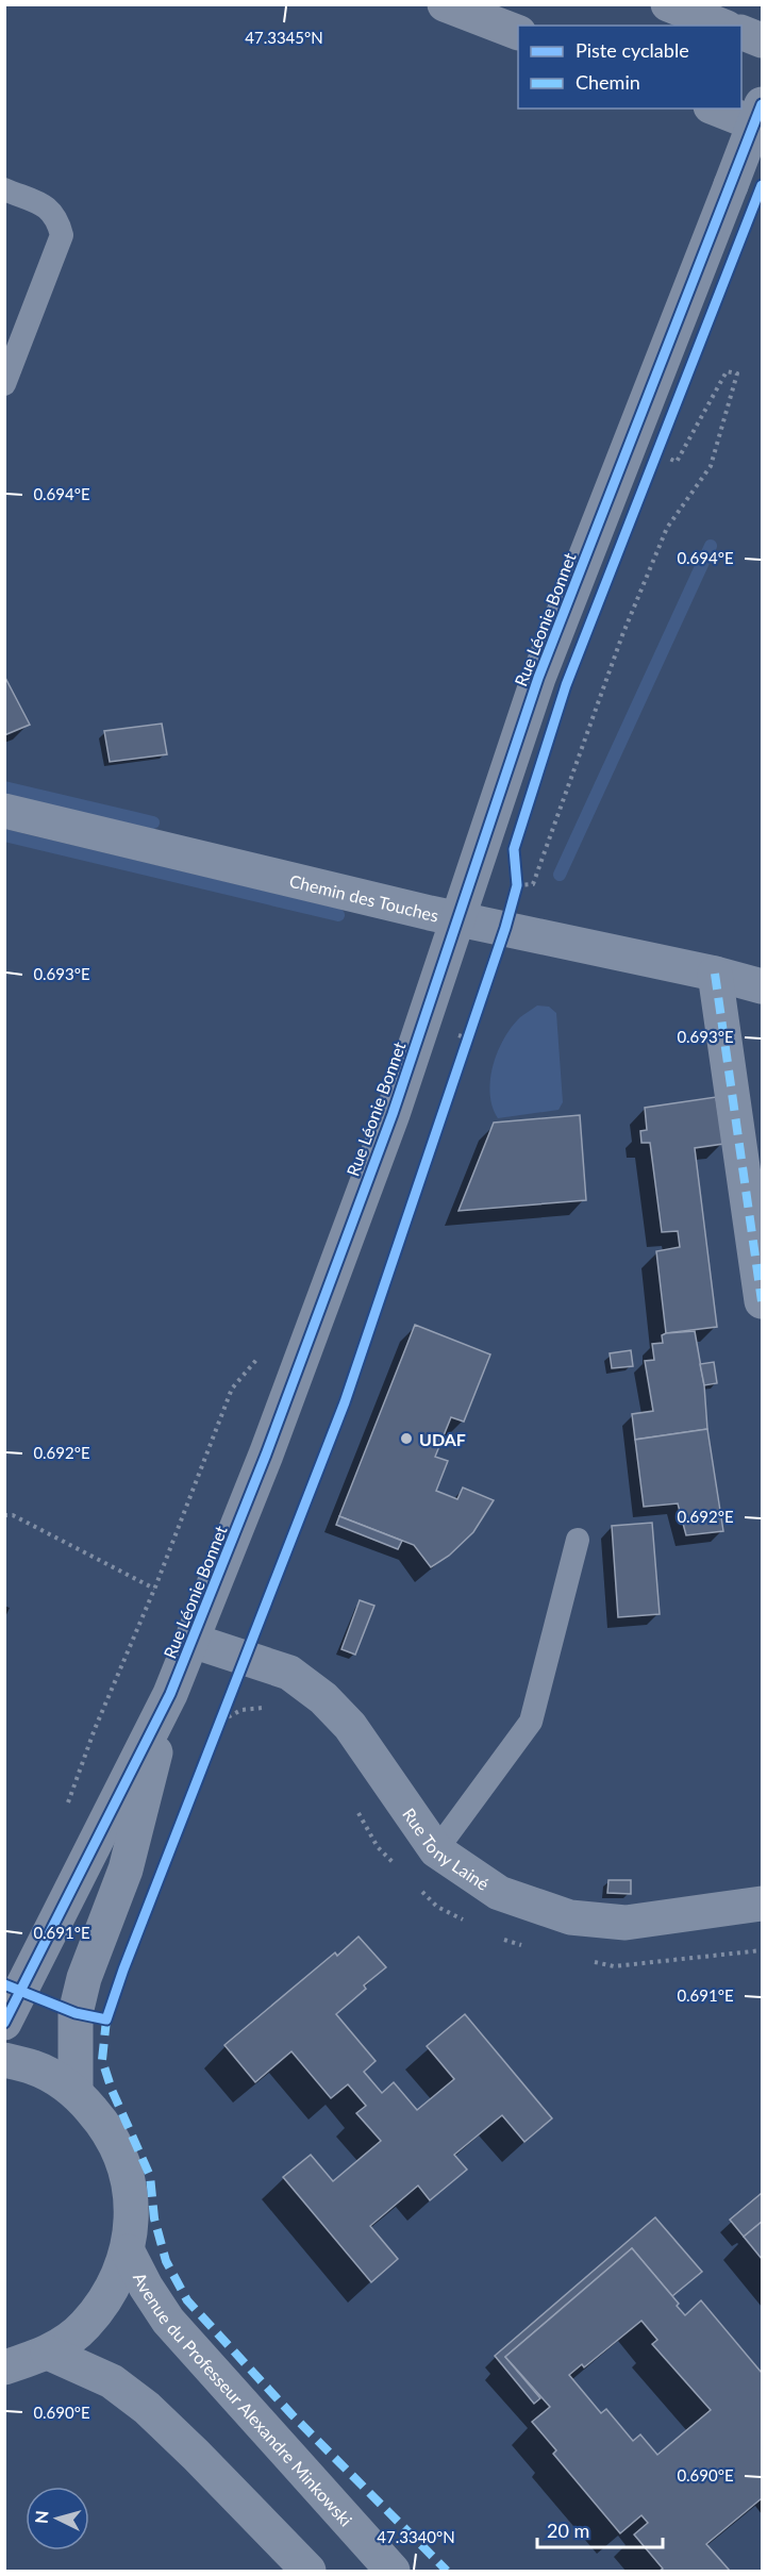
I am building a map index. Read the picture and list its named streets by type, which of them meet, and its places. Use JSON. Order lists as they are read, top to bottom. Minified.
{"streets":{"street":["Rue Léonie Bonnet","Chemin des Touches","Rue Tony Lainé","Avenue du Professeur Alexandre Minkowski"]},"crossings":[["Rue Léonie Bonnet","Chemin des Touches"],["Rue Léonie Bonnet","Rue Tony Lainé"]],"places":["UDAF"],"legend":["Piste cyclable","Chemin"],"scale_bar":"20 m","north":"left","coordinates":["47.3345°N","0.694°E","0.693°E","0.692°E","0.691°E","0.690°E","47.3340°N"]}
